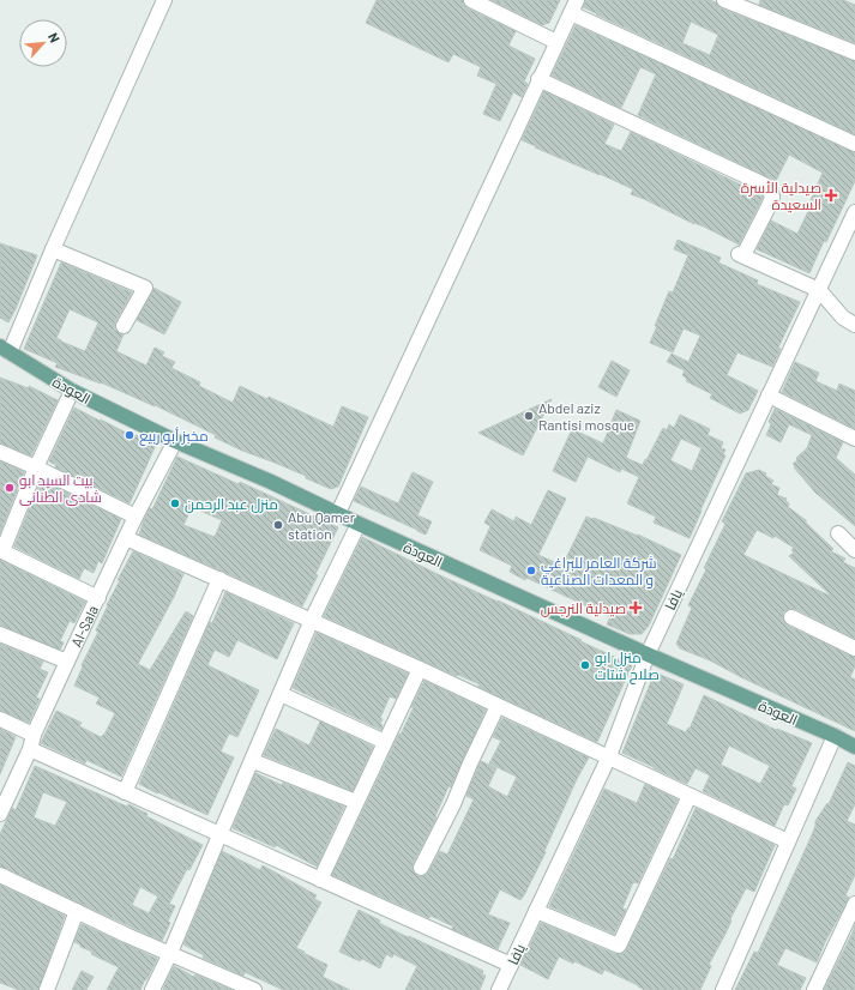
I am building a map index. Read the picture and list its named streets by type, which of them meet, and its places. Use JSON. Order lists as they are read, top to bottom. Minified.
{"streets":{"main road":["العودة"],"street":["يافا","Al-Sala"]},"crossings":[["العودة","يافا"],["العودة","Al-Sala"]],"places":{"health":["صيدلية الأسرة السعيدة","صيدلية النرجس"],"other":["Abdel aziz Rantisi mosque","مخبز أبو ربيع","بيت السيد ابو شادى الطنانى","منزل عبد الرحمن","Abu Qamer station","شركة العامر للبراغي و المعدات الصناعية","منزل ابو صلاح شتات"]},"north":"top right"}
